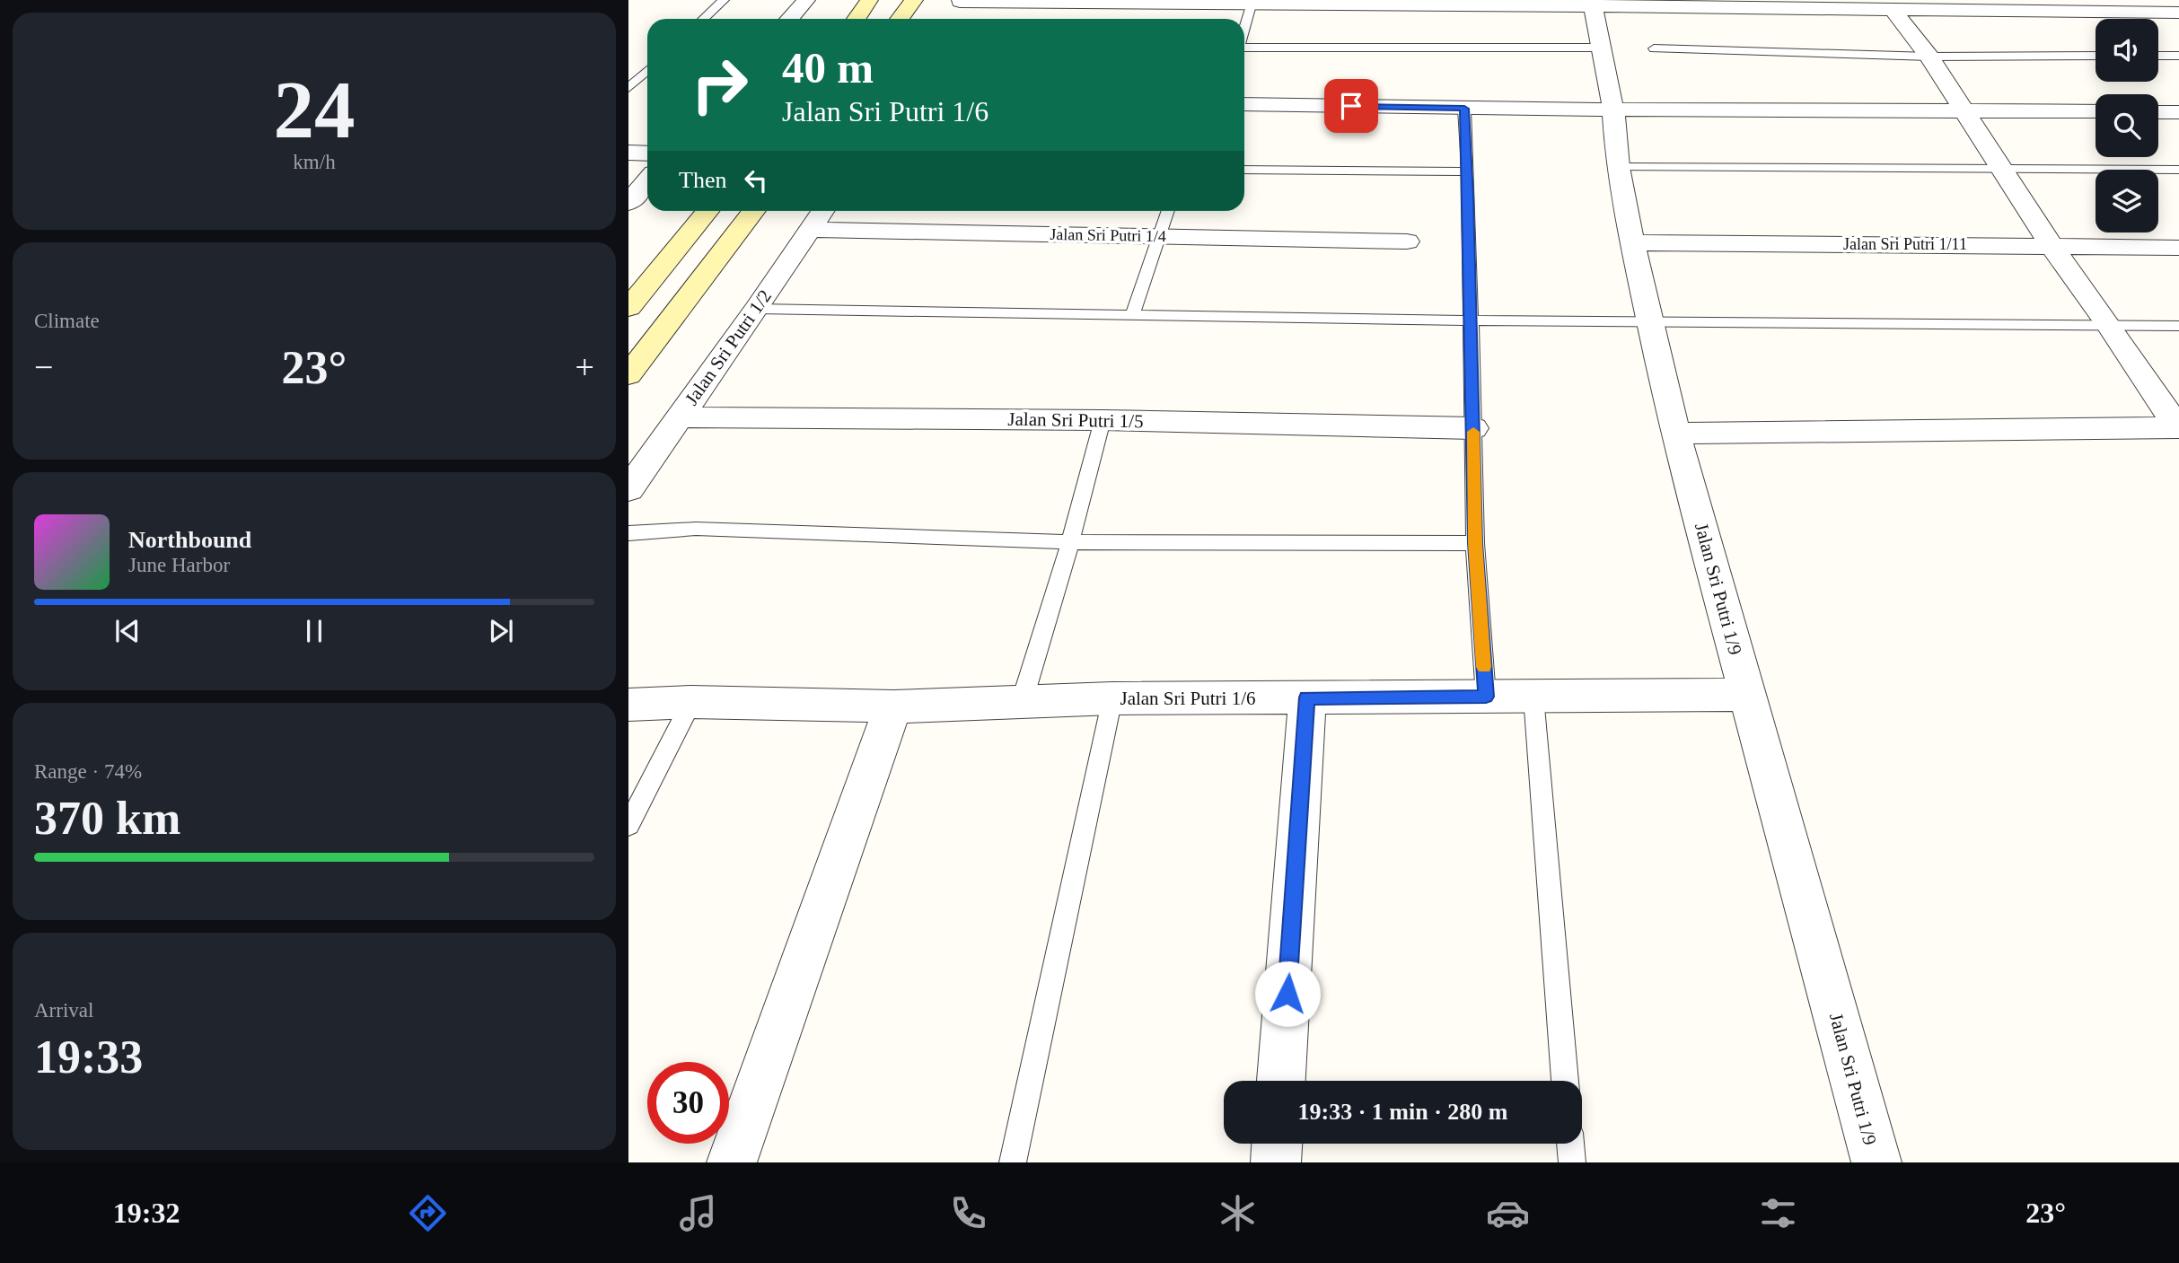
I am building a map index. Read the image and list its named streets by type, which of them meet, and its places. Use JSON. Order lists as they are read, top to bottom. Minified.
{"streets":{"street":["Jalan Sri Putri 1/4","Jalan Sri Putri 1/11","Jalan Sri Putri 1/2","Jalan Sri Putri 1/5","Jalan Sri Putri 1/9","Jalan Sri Putri 1/6"]},"crossings":[["Jalan Sri Putri 1/4","Jalan Sri Putri 1/2"],["Jalan Sri Putri 1/11","Jalan Sri Putri 1/9"],["Jalan Sri Putri 1/2","Jalan Sri Putri 1/5"],["Jalan Sri Putri 1/9","Jalan Sri Putri 1/6"]],"page":{"tile":[["24","km/h"],"Climate",["Range · 74%","370 km"],["Arrival","19:33"]],"turn":["40 m","Jalan Sri Putri 1/6"],"then":"Then","heat":["−","23°","+"],"song":["Northbound","June Harbor"],"limit":"30","trip":"19:33 · 1 min · 280 m","tabs":["19:32","23°"]}}
